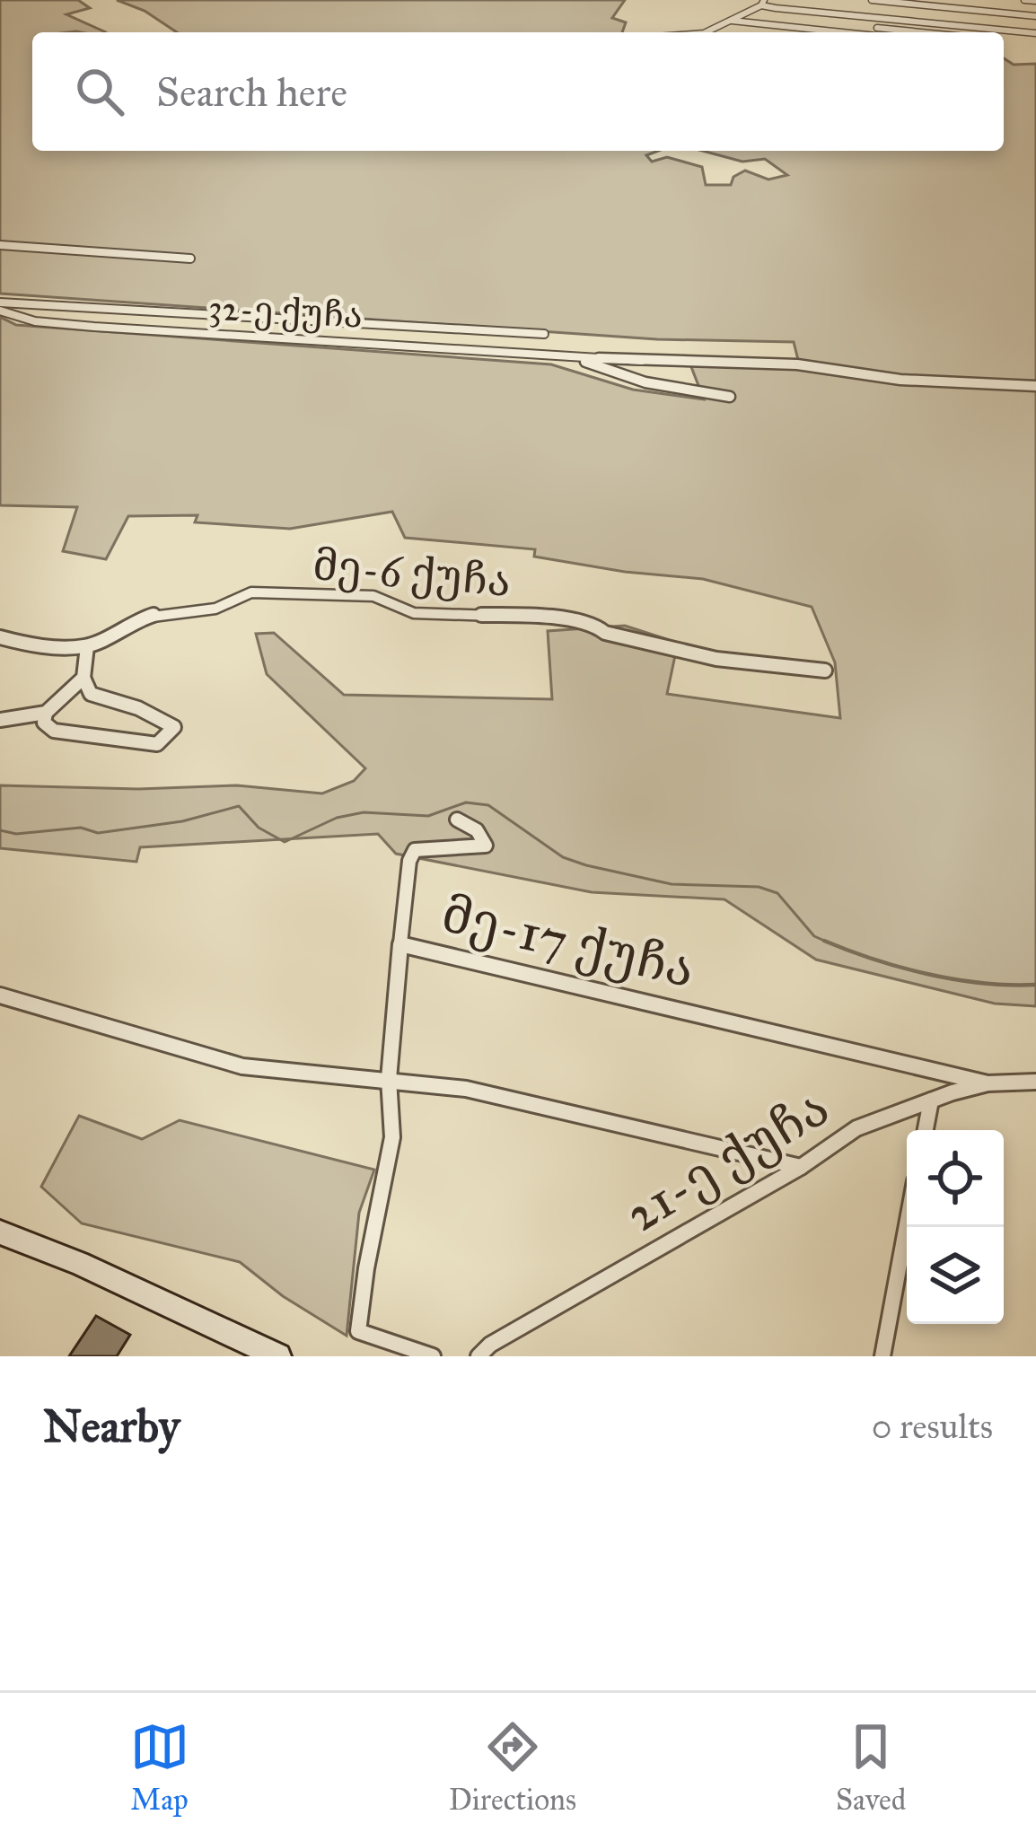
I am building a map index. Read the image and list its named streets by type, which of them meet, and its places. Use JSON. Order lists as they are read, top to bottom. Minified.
{"streets":{"street":["32-ე ქუჩა","მე-6 ქუჩა","მე-17 ქუჩა","21-ე ქუჩა"]},"crossings":[["მე-17 ქუჩა","21-ე ქუჩა"]],"page":{"search":"Search here","heading":["Nearby","0 results"],"nav":["Map","Directions","Saved"]}}
